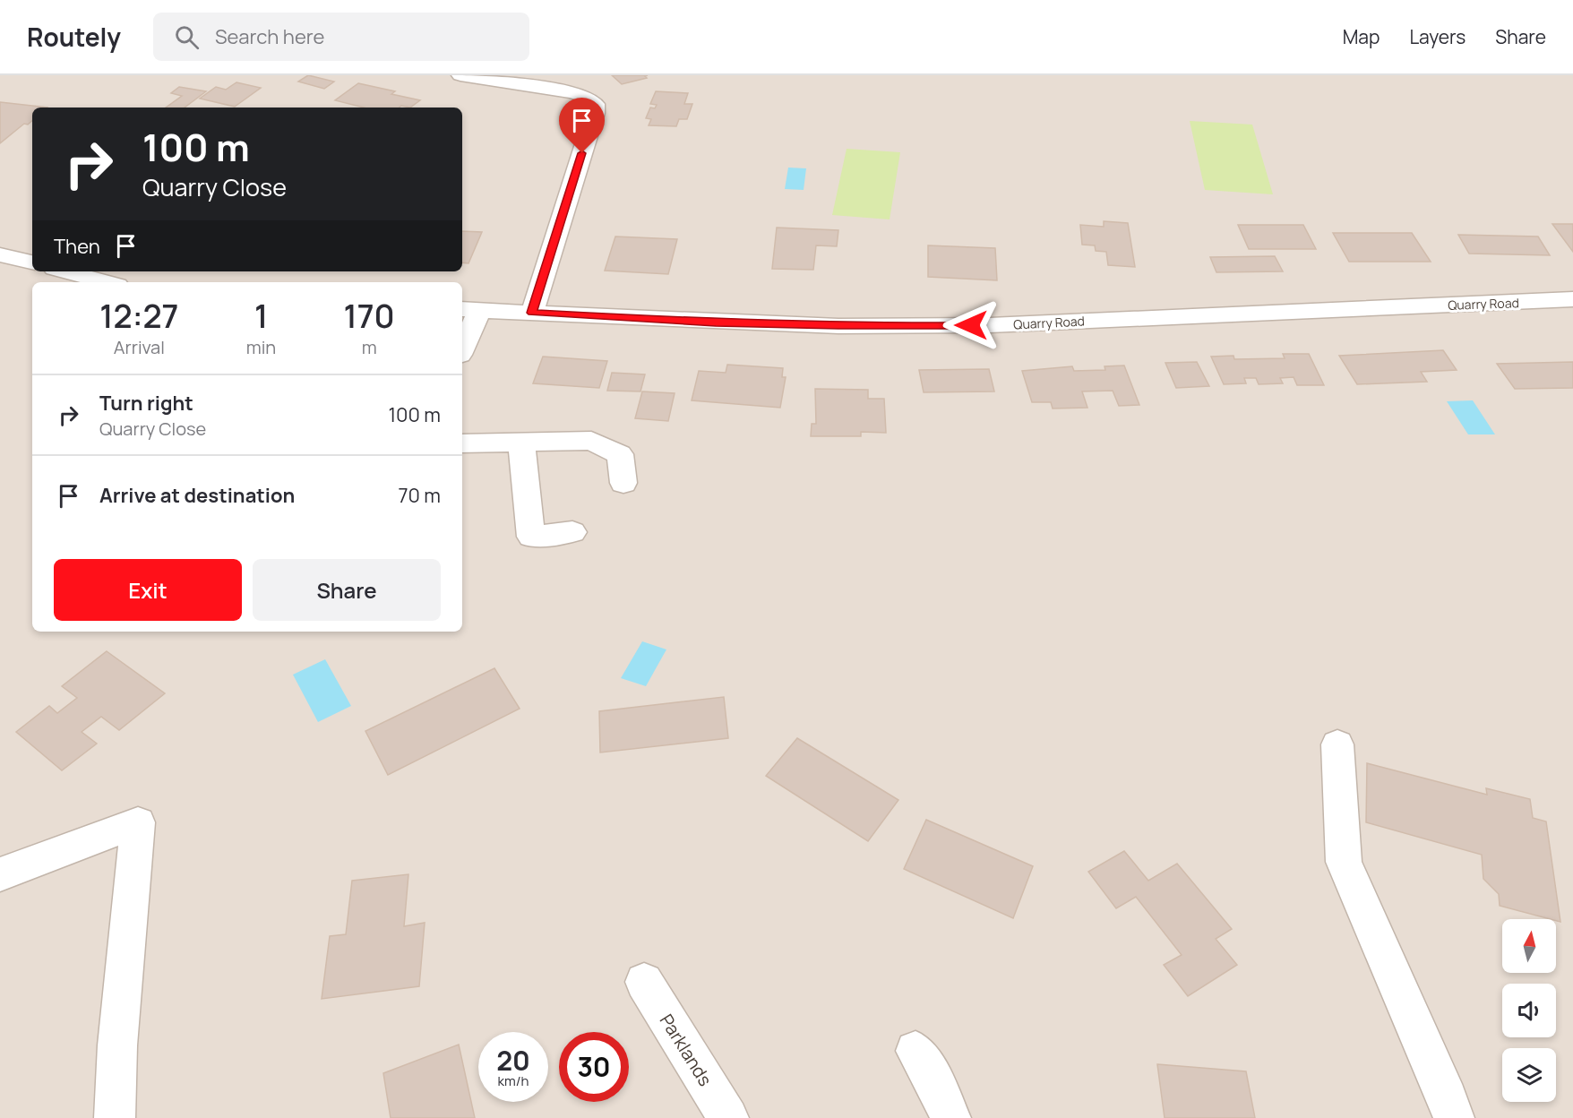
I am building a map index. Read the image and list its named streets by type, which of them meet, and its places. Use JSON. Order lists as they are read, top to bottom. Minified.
{"streets":{"street":["Quarry Road","Parklands"]},"north":"top","page":{"header":"Routely","search":"Search here","nav":["Map","Layers","Share"],"turn":["100 m","Quarry Close"],"then":"Then","eta":["12:27","Arrival","1","min","170","m"],"list":[{"name":"Turn right","note":"Quarry Close","value":"100 m"},{"name":"Arrive at destination","value":"70 m"}],"buttons":["Exit","Share"],"speed":"20 km/h","limit":"30"}}
